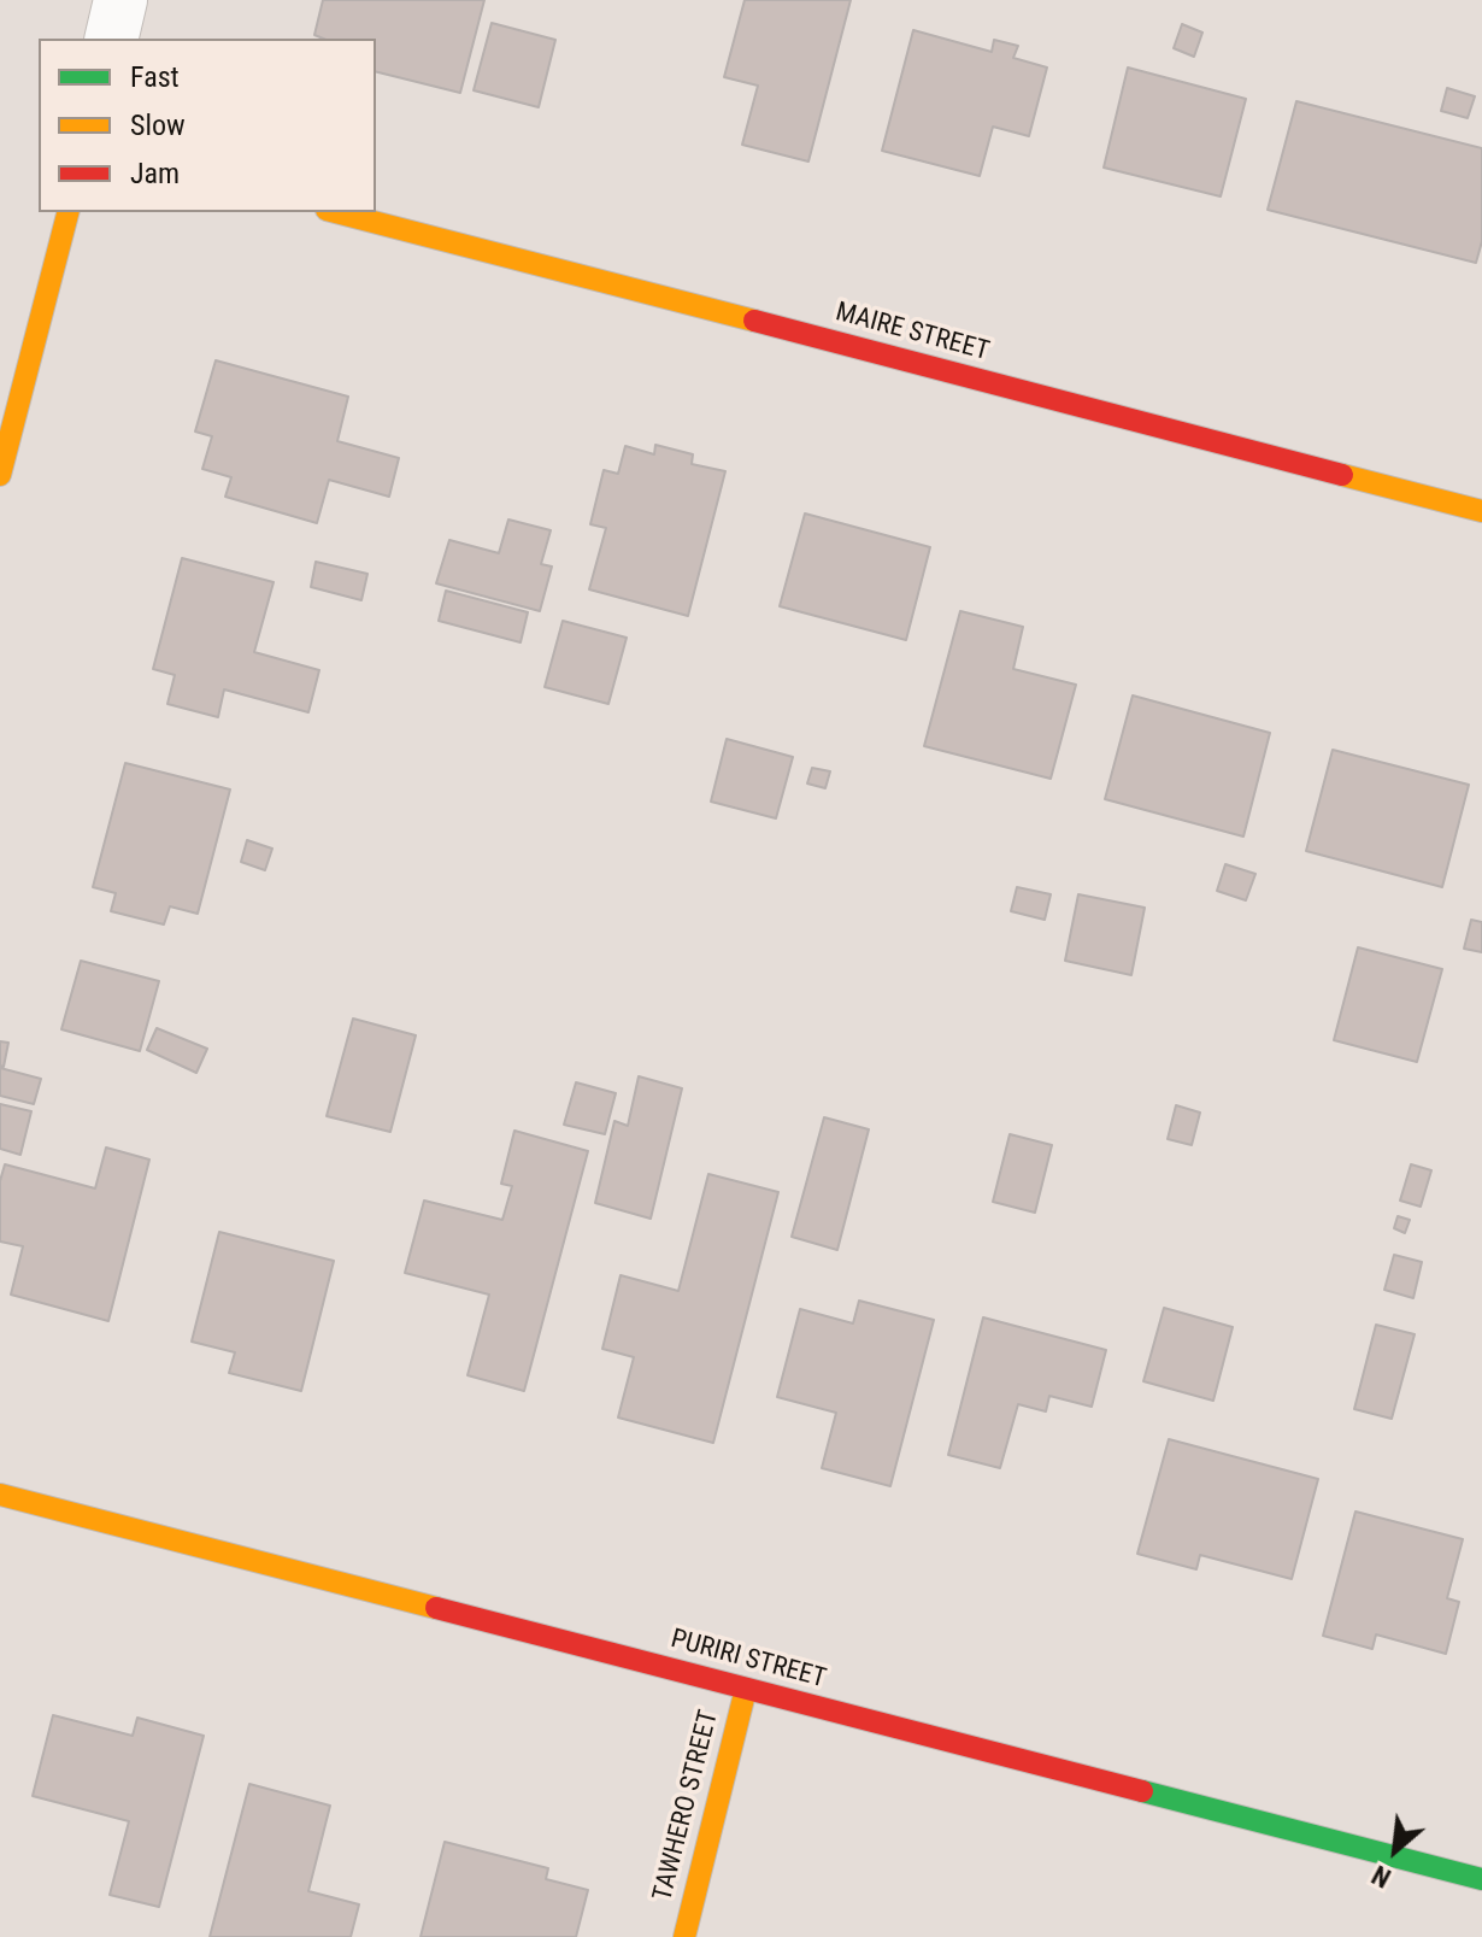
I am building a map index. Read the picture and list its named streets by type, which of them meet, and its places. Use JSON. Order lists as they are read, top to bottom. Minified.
{"streets":{"street":["MAIRE STREET","PURIRI STREET","TAWHERO STREET"]},"crossings":[["PURIRI STREET","TAWHERO STREET"]],"legend":["Fast","Slow","Jam"],"north":"bottom left"}
